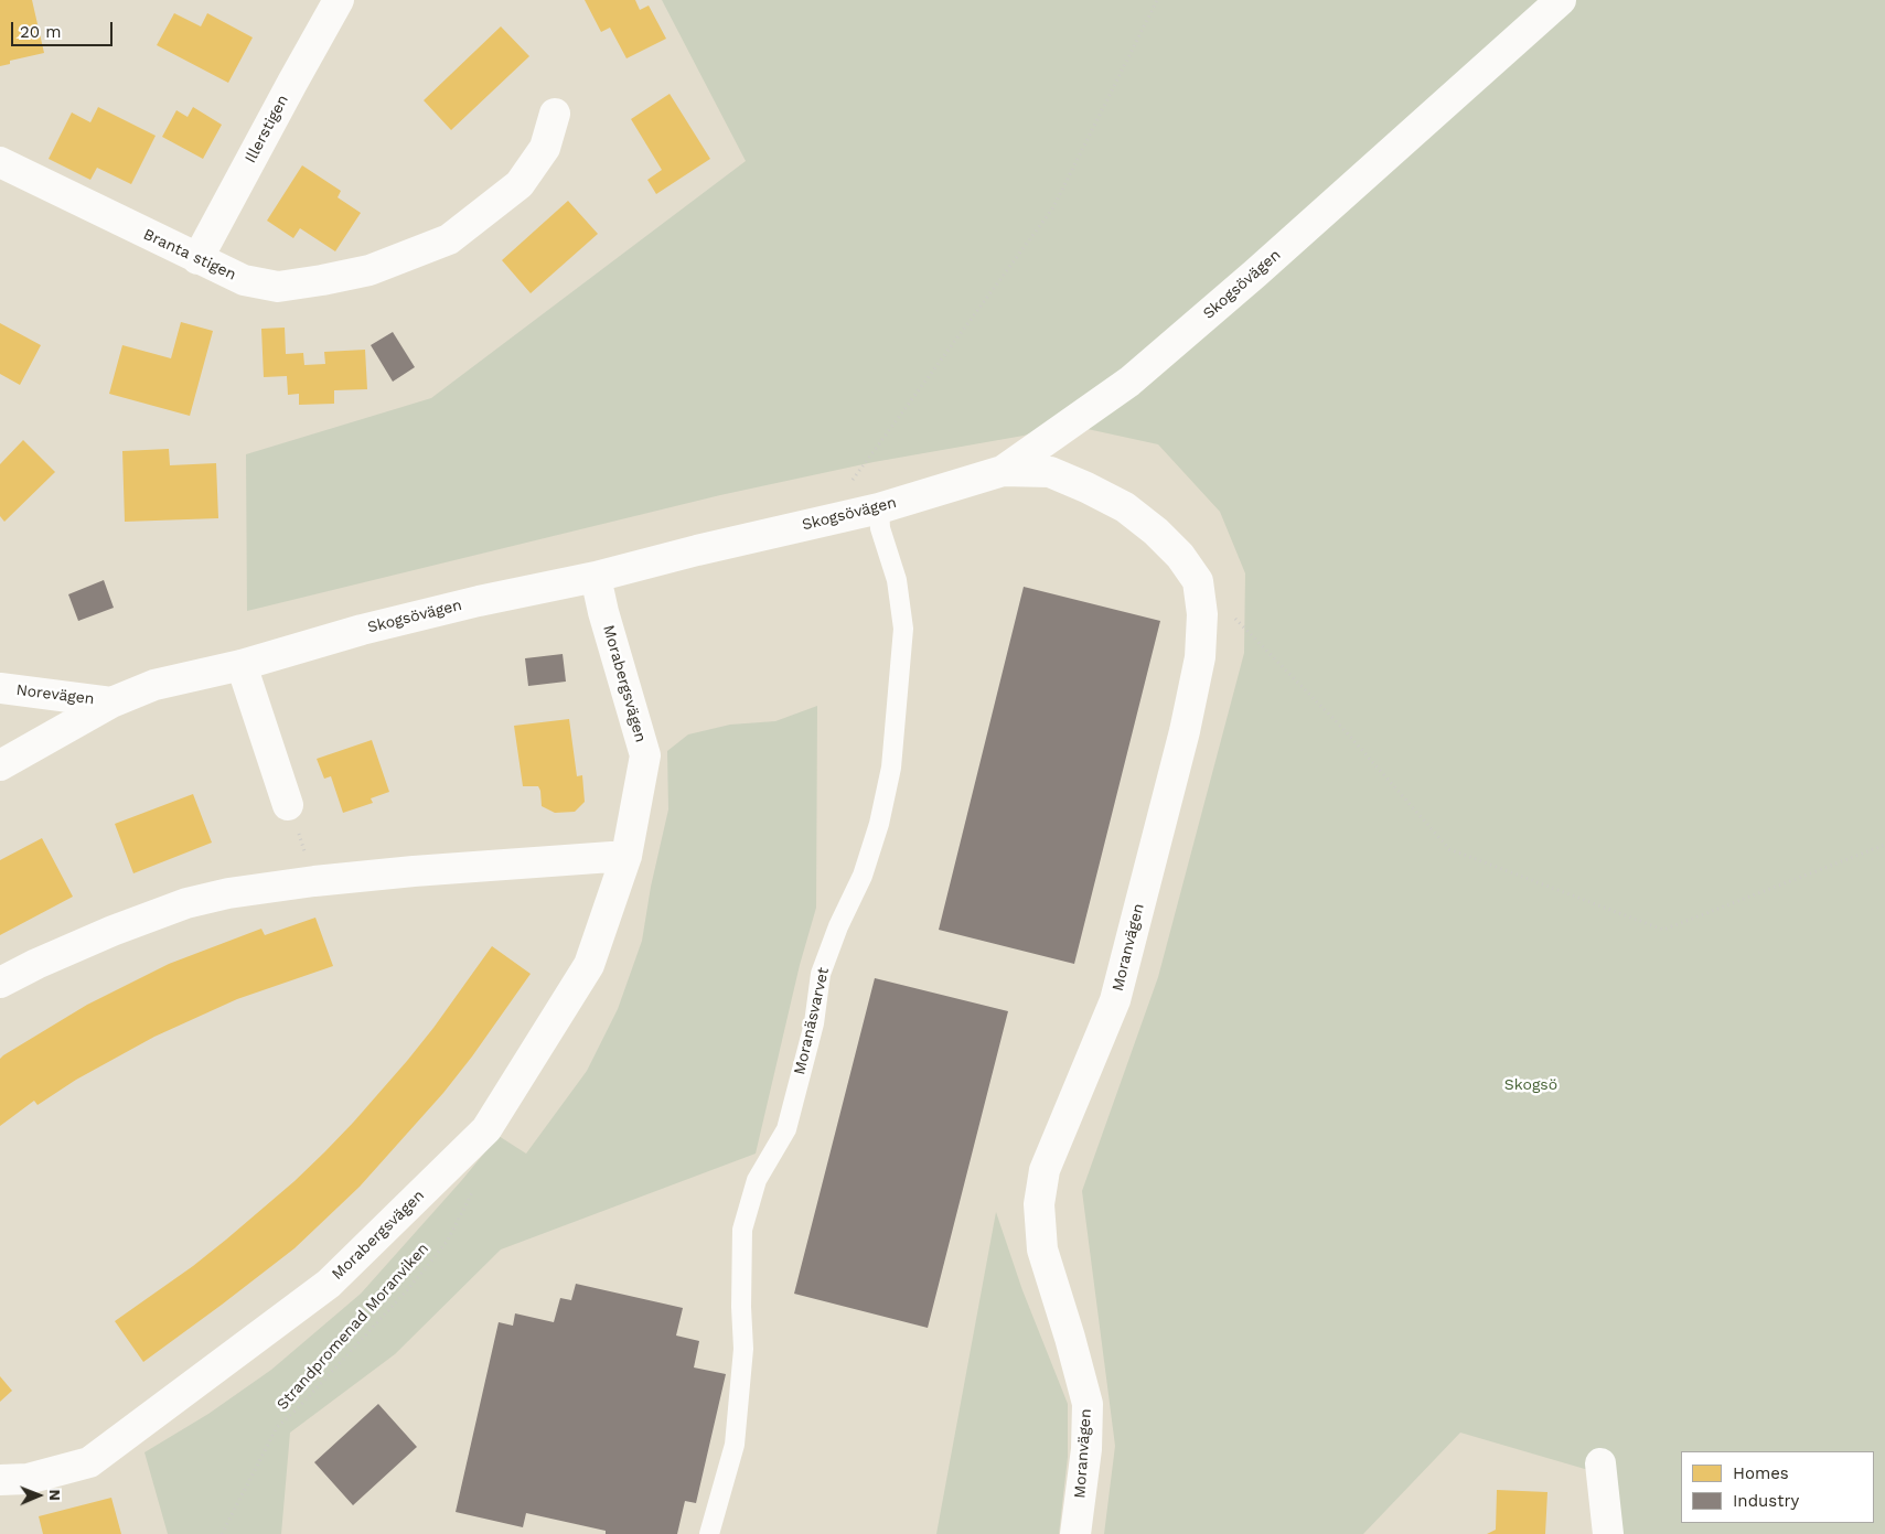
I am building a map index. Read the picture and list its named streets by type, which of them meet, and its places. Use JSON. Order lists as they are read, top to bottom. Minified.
{"streets":{"street":["Illerstigen","Branta stigen","Skogsövägen","Morabergsvägen","Norevägen","Moranvägen"],"lane":["Moranäsvarvet"],"path":["Strandpromenad Moranviken"]},"crossings":[["Illerstigen","Branta stigen"],["Skogsövägen","Morabergsvägen"],["Skogsövägen","Norevägen"],["Skogsövägen","Moranvägen"],["Skogsövägen","Moranäsvarvet"]],"parks":["Skogsö"],"legend":["Homes","Industry"],"scale_bar":"20 m","north":"right"}
